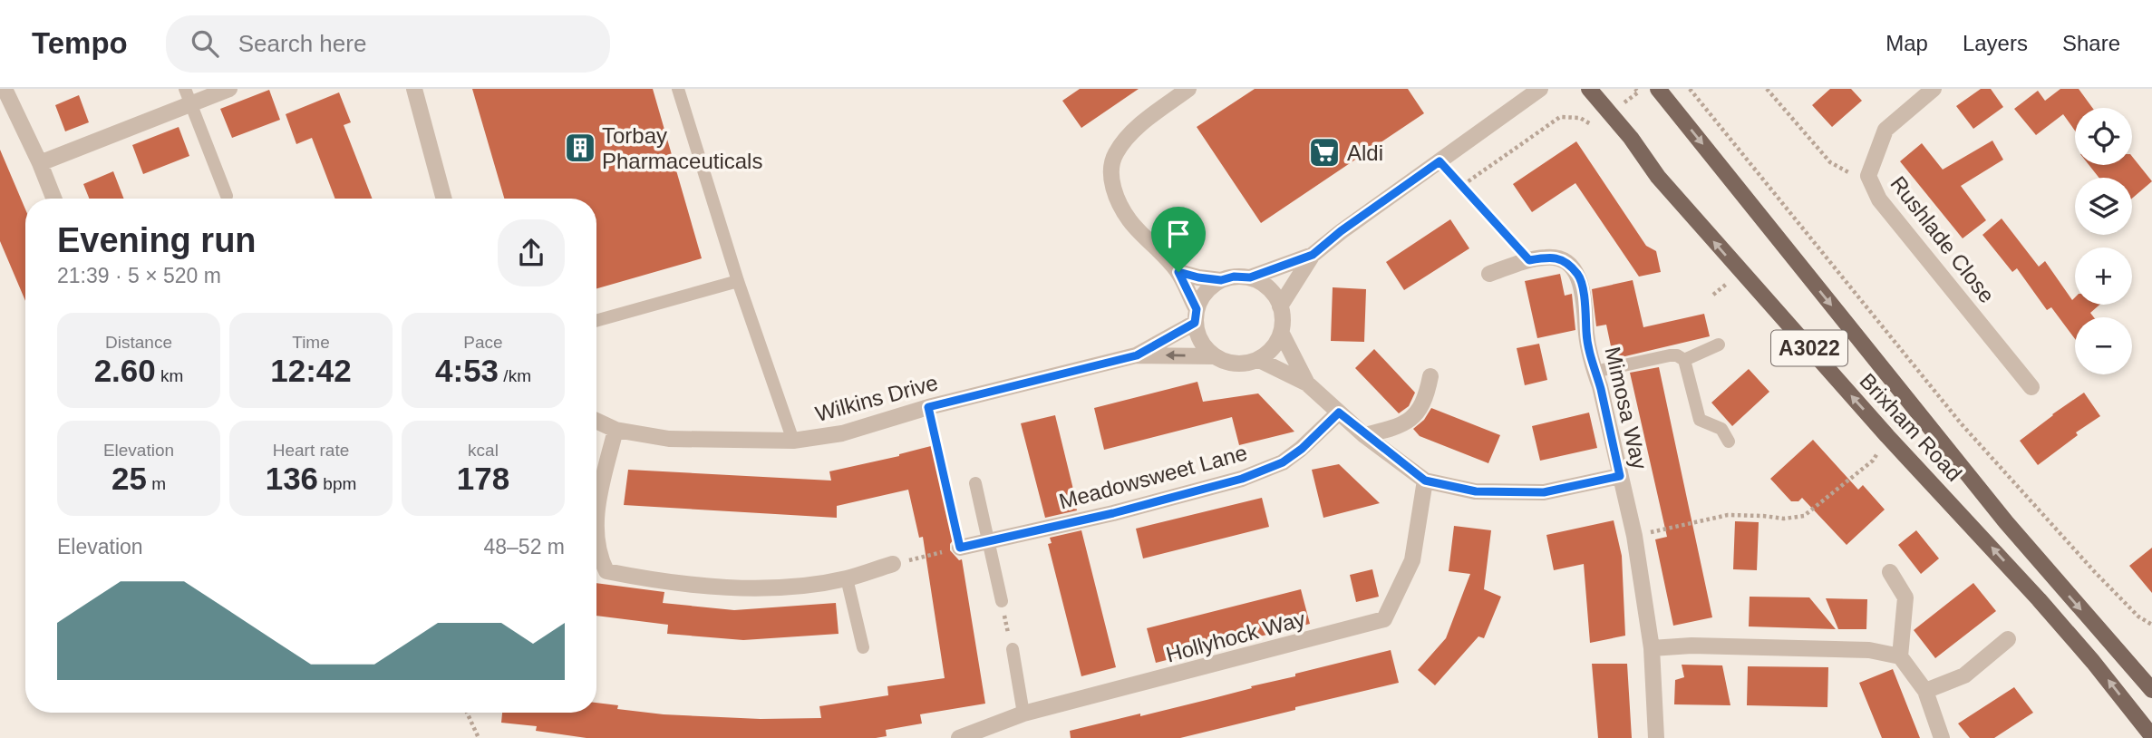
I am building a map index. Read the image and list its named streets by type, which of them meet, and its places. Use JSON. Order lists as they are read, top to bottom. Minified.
{"streets":{"main road":["A3022","Brixham Road"],"street":["Rushlade Close","Wilkins Drive","Mimosa Way","Meadowsweet Lane","Hollyhock Way"]},"places":{"building":["Torbay Pharmaceuticals"],"supermarket":["Aldi"]},"page":{"header":"Tempo","search":"Search here","nav":["Map","Layers","Share"],"map_buttons":["+","−"],"heading":["Evening run","21:39 · 5 × 520 m"],"stats":[["Distance","2.60 km"],["Time","12:42"],["Pace","4:53 /km"],["Elevation","25 m"],["Heart rate","136 bpm"],["kcal","178"]],"chart":["Elevation","48–52 m"]}}
